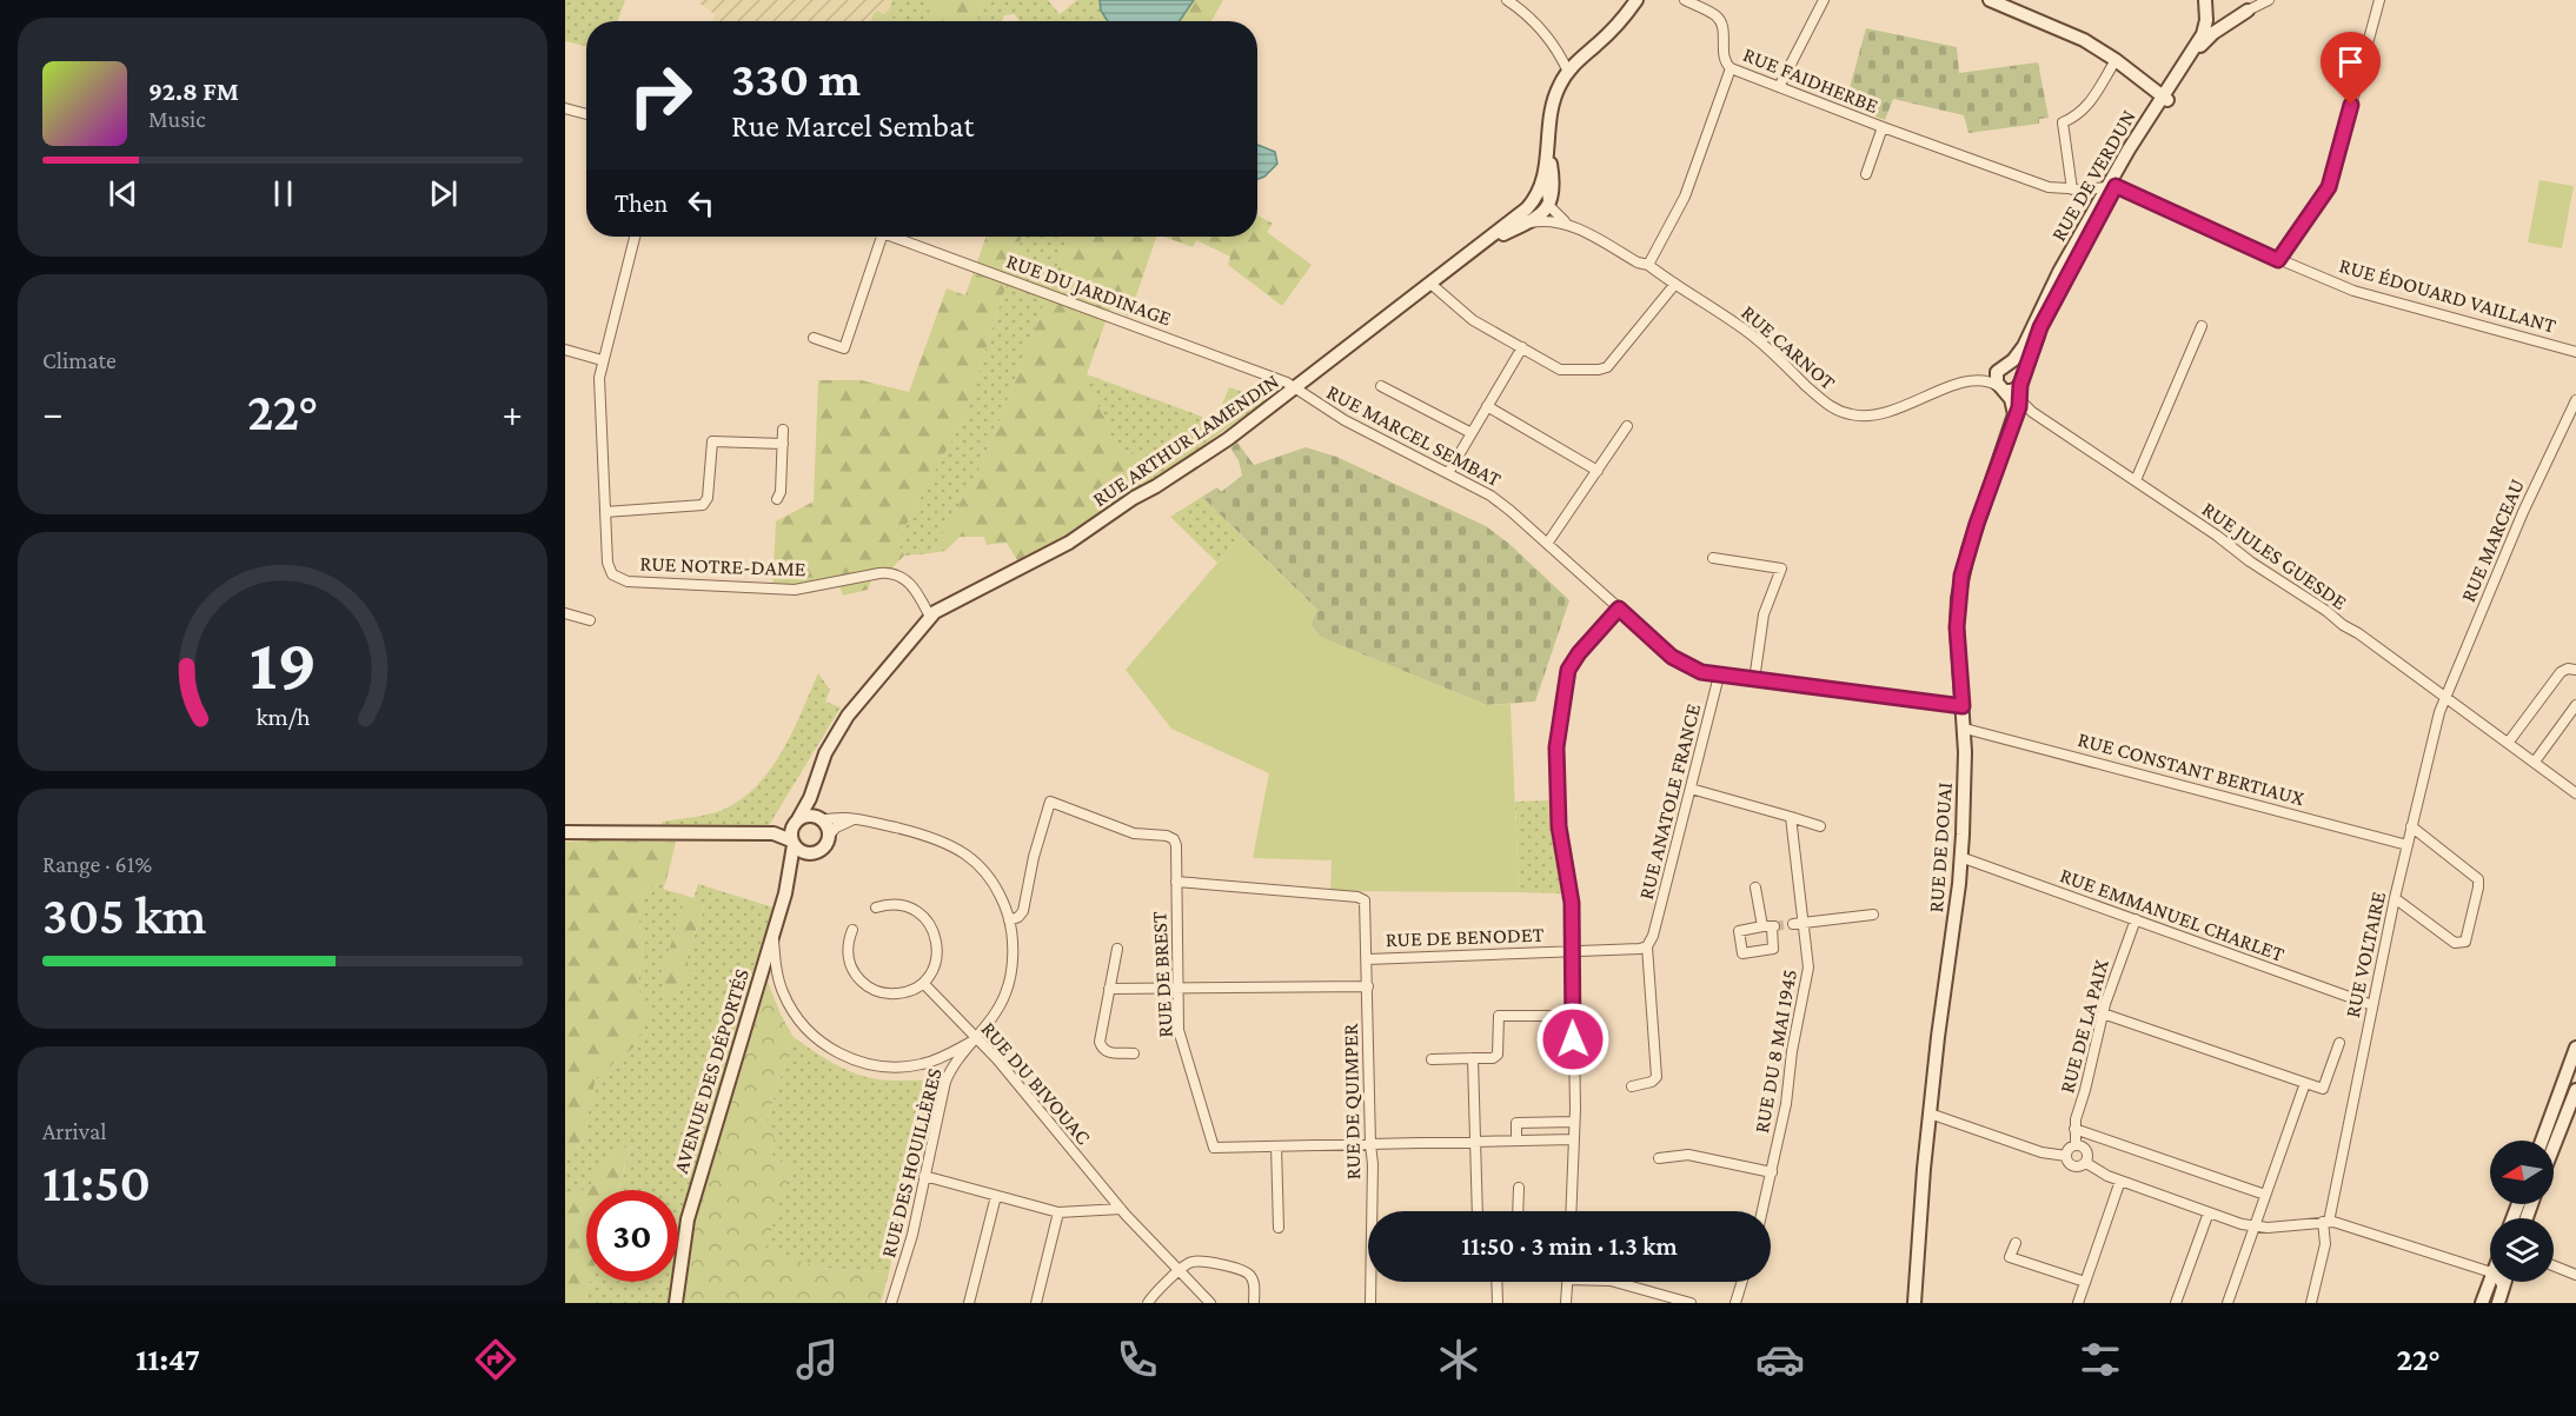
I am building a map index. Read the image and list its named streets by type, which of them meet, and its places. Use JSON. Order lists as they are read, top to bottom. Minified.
{"streets":{"street":["RUE FAIDHERBE","RUE DE VERDUN","RUE DU JARDINAGE","RUE ÉDOUARD VAILLANT","RUE CARNOT","RUE MARCEL SEMBAT","RUE ARTHUR LAMENDIN","RUE MARCEAU","RUE JULES GUESDE","RUE NOTRE-DAME","RUE CONSTANT BERTIAUX","RUE ANATOLE FRANCE","RUE DE DOUAI","RUE EMMANUEL CHARLET","RUE DE BENODET","RUE VOLTAIRE","RUE DE BREST","RUE DE LA PAIX","RUE DU 8 MAI 1945","AVENUE DES DÉPORTÉS","RUE DU BIVOUAC","RUE DE QUIMPER","RUE DES HOUILLÈRES"]},"crossings":[["RUE FAIDHERBE","RUE DE VERDUN"],["RUE FAIDHERBE","RUE ÉDOUARD VAILLANT"],["RUE DE VERDUN","RUE ÉDOUARD VAILLANT"],["RUE DE VERDUN","RUE CARNOT"],["RUE DE VERDUN","RUE DE DOUAI"],["RUE DU JARDINAGE","RUE MARCEL SEMBAT"],["RUE DU JARDINAGE","RUE ARTHUR LAMENDIN"],["RUE CARNOT","RUE DE DOUAI"],["RUE MARCEL SEMBAT","RUE ARTHUR LAMENDIN"],["RUE MARCEL SEMBAT","RUE ANATOLE FRANCE"],["RUE MARCEL SEMBAT","RUE DE DOUAI"],["RUE ARTHUR LAMENDIN","RUE NOTRE-DAME"],["RUE MARCEAU","RUE JULES GUESDE"],["RUE MARCEAU","RUE VOLTAIRE"],["RUE JULES GUESDE","RUE DE DOUAI"],["RUE JULES GUESDE","RUE VOLTAIRE"],["RUE CONSTANT BERTIAUX","RUE DE DOUAI"],["RUE CONSTANT BERTIAUX","RUE VOLTAIRE"],["RUE ANATOLE FRANCE","RUE DE BENODET"],["RUE DE DOUAI","RUE EMMANUEL CHARLET"],["RUE EMMANUEL CHARLET","RUE VOLTAIRE"],["RUE EMMANUEL CHARLET","RUE DE LA PAIX"],["RUE DE BENODET","RUE DE QUIMPER"],["RUE DE BREST","AVENUE DES DÉPORTÉS"],["RUE DE BREST","RUE DU BIVOUAC"],["RUE DE BREST","RUE DE QUIMPER"],["RUE DE BREST","RUE DES HOUILLÈRES"],["AVENUE DES DÉPORTÉS","RUE DU BIVOUAC"],["AVENUE DES DÉPORTÉS","RUE DES HOUILLÈRES"],["RUE DU BIVOUAC","RUE DES HOUILLÈRES"]],"north":"left","page":{"turn":["330 m","Rue Marcel Sembat"],"song":["92.8 FM","Music"],"then":"Then","tile":["Climate",["Range · 61%","305 km"],["Arrival","11:50"]],"heat":["−","22°","+"],"limit":"30","trip":"11:50 · 3 min · 1.3 km","tabs":["11:47","22°"],"gauge":["19","km/h"]}}
